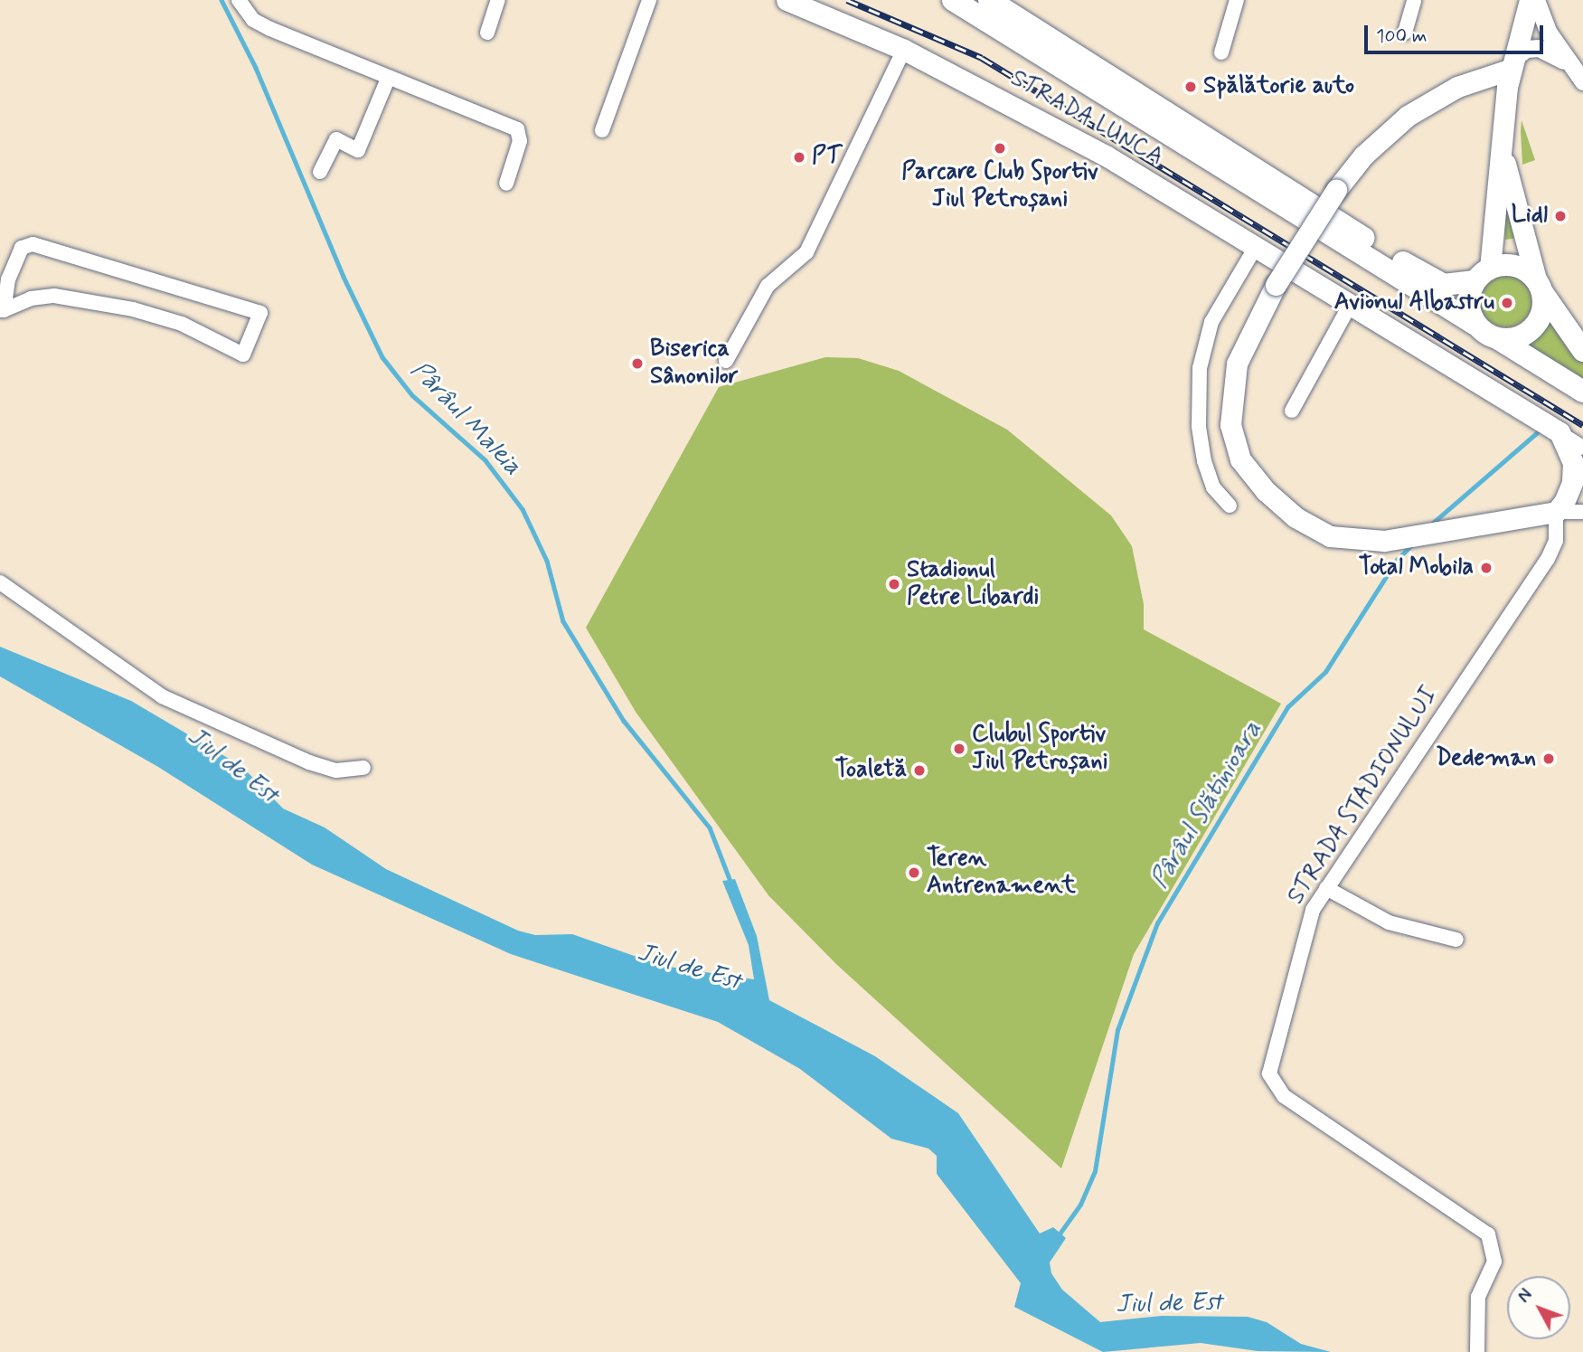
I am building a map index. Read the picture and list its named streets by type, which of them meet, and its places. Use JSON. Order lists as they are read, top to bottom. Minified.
{"streets":{"main road":["STRADA LUNCA"],"street":["STRADA STADIONULUI"]},"water":["Pârâul Maleia","Jiul de Est","Pârâul Slătinioara"],"places":["Spălătorie auto","Parcare Club Sportiv Jiul Petroșani","PT","Lidl","Avionul Albastru","Biserica Sânonilor","Total Mobila","Stadionul Petre Libardi","Clubul Sportiv Jiul Petroșani","Dedeman","Toaletă","Teren Antrenament"],"scale_bar":"100 m","north":"top left"}
